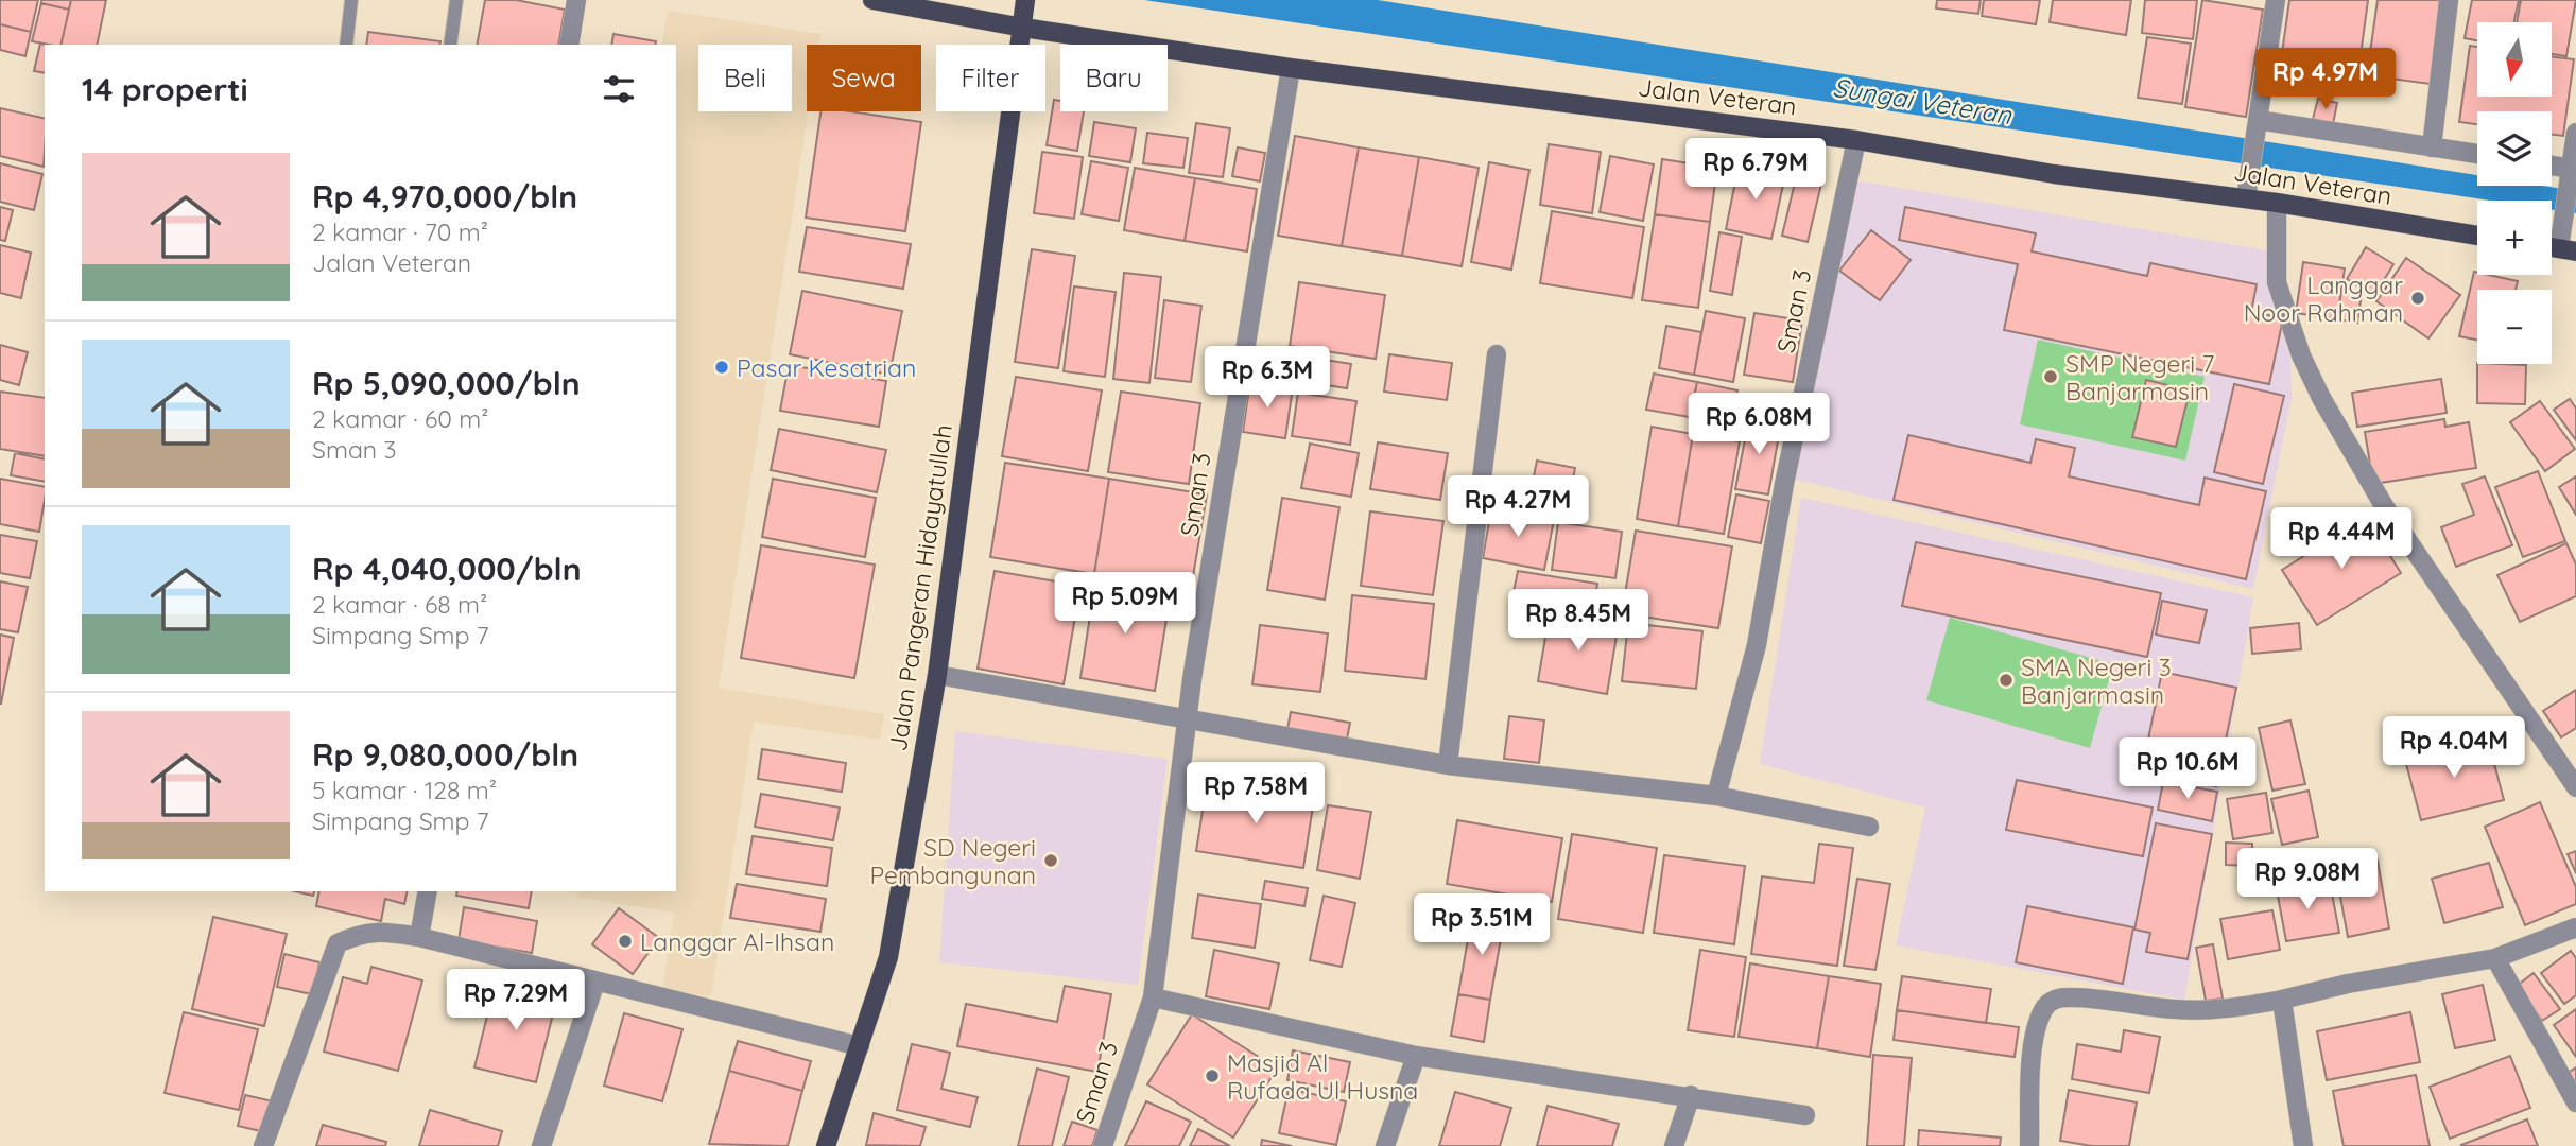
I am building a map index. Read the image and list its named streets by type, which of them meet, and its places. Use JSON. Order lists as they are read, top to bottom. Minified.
{"streets":{"main road":["Jalan Veteran","Jalan Pangeran Hidayatullah"],"street":["Sman 3"]},"crossings":[["Jalan Veteran","Sman 3"],["Jalan Veteran","Jalan Pangeran Hidayatullah"]],"water":["Sungai Veteran"],"places":["Langgar Noor Rahman","Pasar Kesatrian","SMP Negeri 7 Banjarmasin","SMA Negeri 3 Banjarmasin","SD Negeri Pembangunan","Langgar Al-Ihsan","Masjid Al Rufada Ul Husna"],"north":"bottom","page":{"map_buttons":["+","−"],"chip":["Beli","Sewa","Filter","Baru"],"heading":"14 properti","price":["Rp 4.97M","Rp 6.79M","Rp 6.3M","Rp 6.08M","Rp 4.27M","Rp 4.44M","Rp 5.09M","Rp 8.45M","Rp 4.04M","Rp 10.6M","Rp 7.58M","Rp 9.08M","Rp 3.51M","Rp 7.29M"],"list":[{"name":"Rp 4,970,000/bln","note":"2 kamar · 70 m² · Jalan Veteran"},{"name":"Rp 5,090,000/bln","note":"2 kamar · 60 m² · Sman 3"},{"name":"Rp 4,040,000/bln","note":"2 kamar · 68 m² · Simpang Smp 7"},{"name":"Rp 9,080,000/bln","note":"5 kamar · 128 m² · Simpang Smp 7"}]}}
